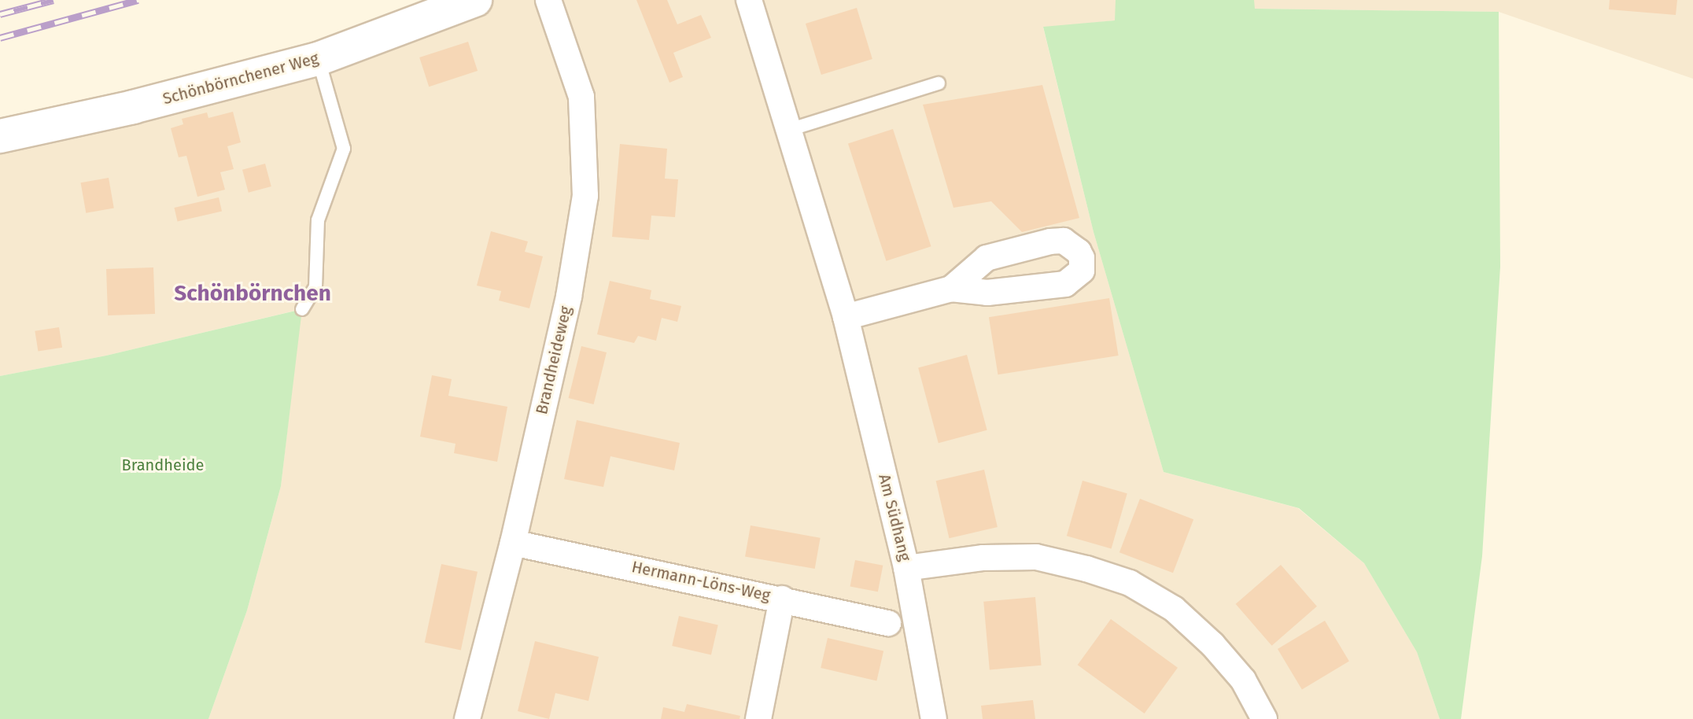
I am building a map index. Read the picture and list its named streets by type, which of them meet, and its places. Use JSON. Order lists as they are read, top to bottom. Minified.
{"streets":{"street":["Schönbörnchener Weg","Brandheideweg","Am Südhang","Hermann-Löns-Weg"]},"crossings":[["Brandheideweg","Hermann-Löns-Weg"]],"districts":["Schönbörnchen"],"parks":["Brandheide"]}
